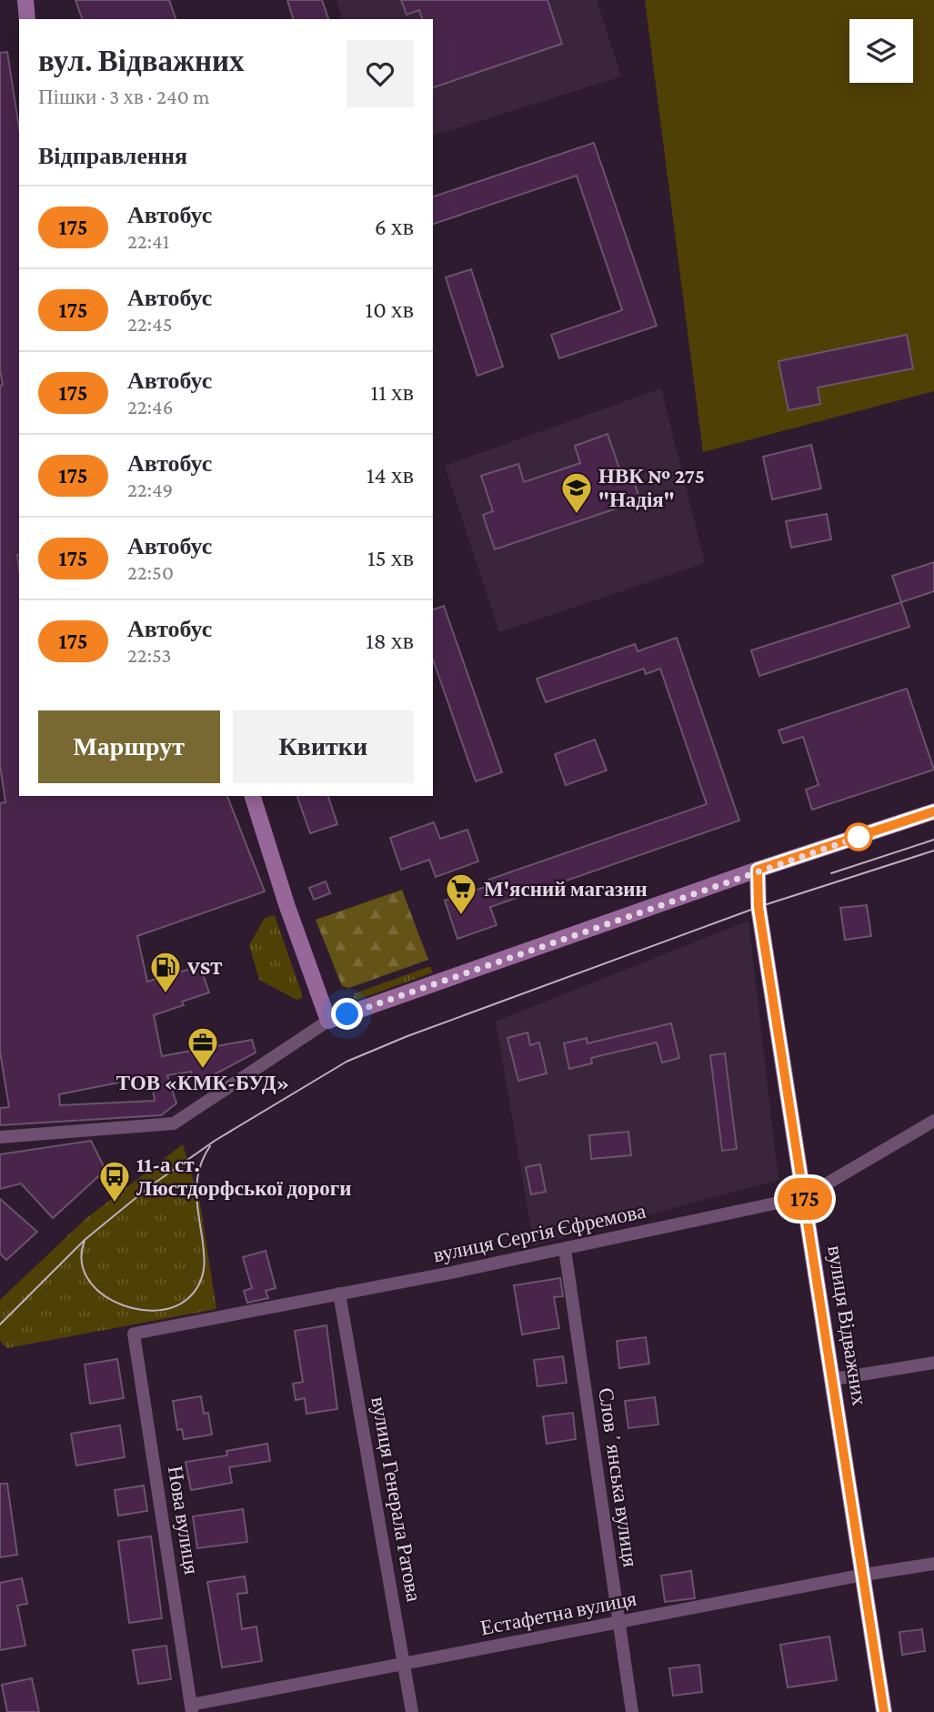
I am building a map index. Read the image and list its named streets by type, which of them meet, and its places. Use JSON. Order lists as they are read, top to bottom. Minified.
{"streets":{"street":["вулиця Сергія Єфремова","вулиця Відважних","Словʼянська вулиця","вулиця Генерала Ратова","Нова вулиця","Естафетна вулиця"]},"crossings":[["вулиця Сергія Єфремова","вулиця Відважних"],["вулиця Сергія Єфремова","Словʼянська вулиця"],["вулиця Сергія Єфремова","вулиця Генерала Ратова"],["вулиця Сергія Єфремова","Нова вулиця"],["вулиця Відважних","Естафетна вулиця"],["Словʼянська вулиця","Естафетна вулиця"],["вулиця Генерала Ратова","Естафетна вулиця"],["Нова вулиця","Естафетна вулиця"]],"places":{"school or university":["НВК № 275 \"Надія\""],"supermarket":["М'ясний магазин"],"fuel station":["VST"],"office":["ТОВ «КМК-БУД»"],"bus stop":["11-а ст. Люстдорфської дороги"]},"lines":["bus line 175"],"page":{"on_map":"175","heading":[["вул. Відважних","Пішки · 3 хв · 240 m"],"Відправлення"],"list":[{"mark":"175","name":"Автобус","note":"22:41","value":"6 хв"},{"mark":"175","name":"Автобус","note":"22:45","value":"10 хв"},{"mark":"175","name":"Автобус","note":"22:46","value":"11 хв"},{"mark":"175","name":"Автобус","note":"22:49","value":"14 хв"},{"mark":"175","name":"Автобус","note":"22:50","value":"15 хв"},{"mark":"175","name":"Автобус","note":"22:53","value":"18 хв"}],"buttons":["Маршрут","Квитки"]}}
